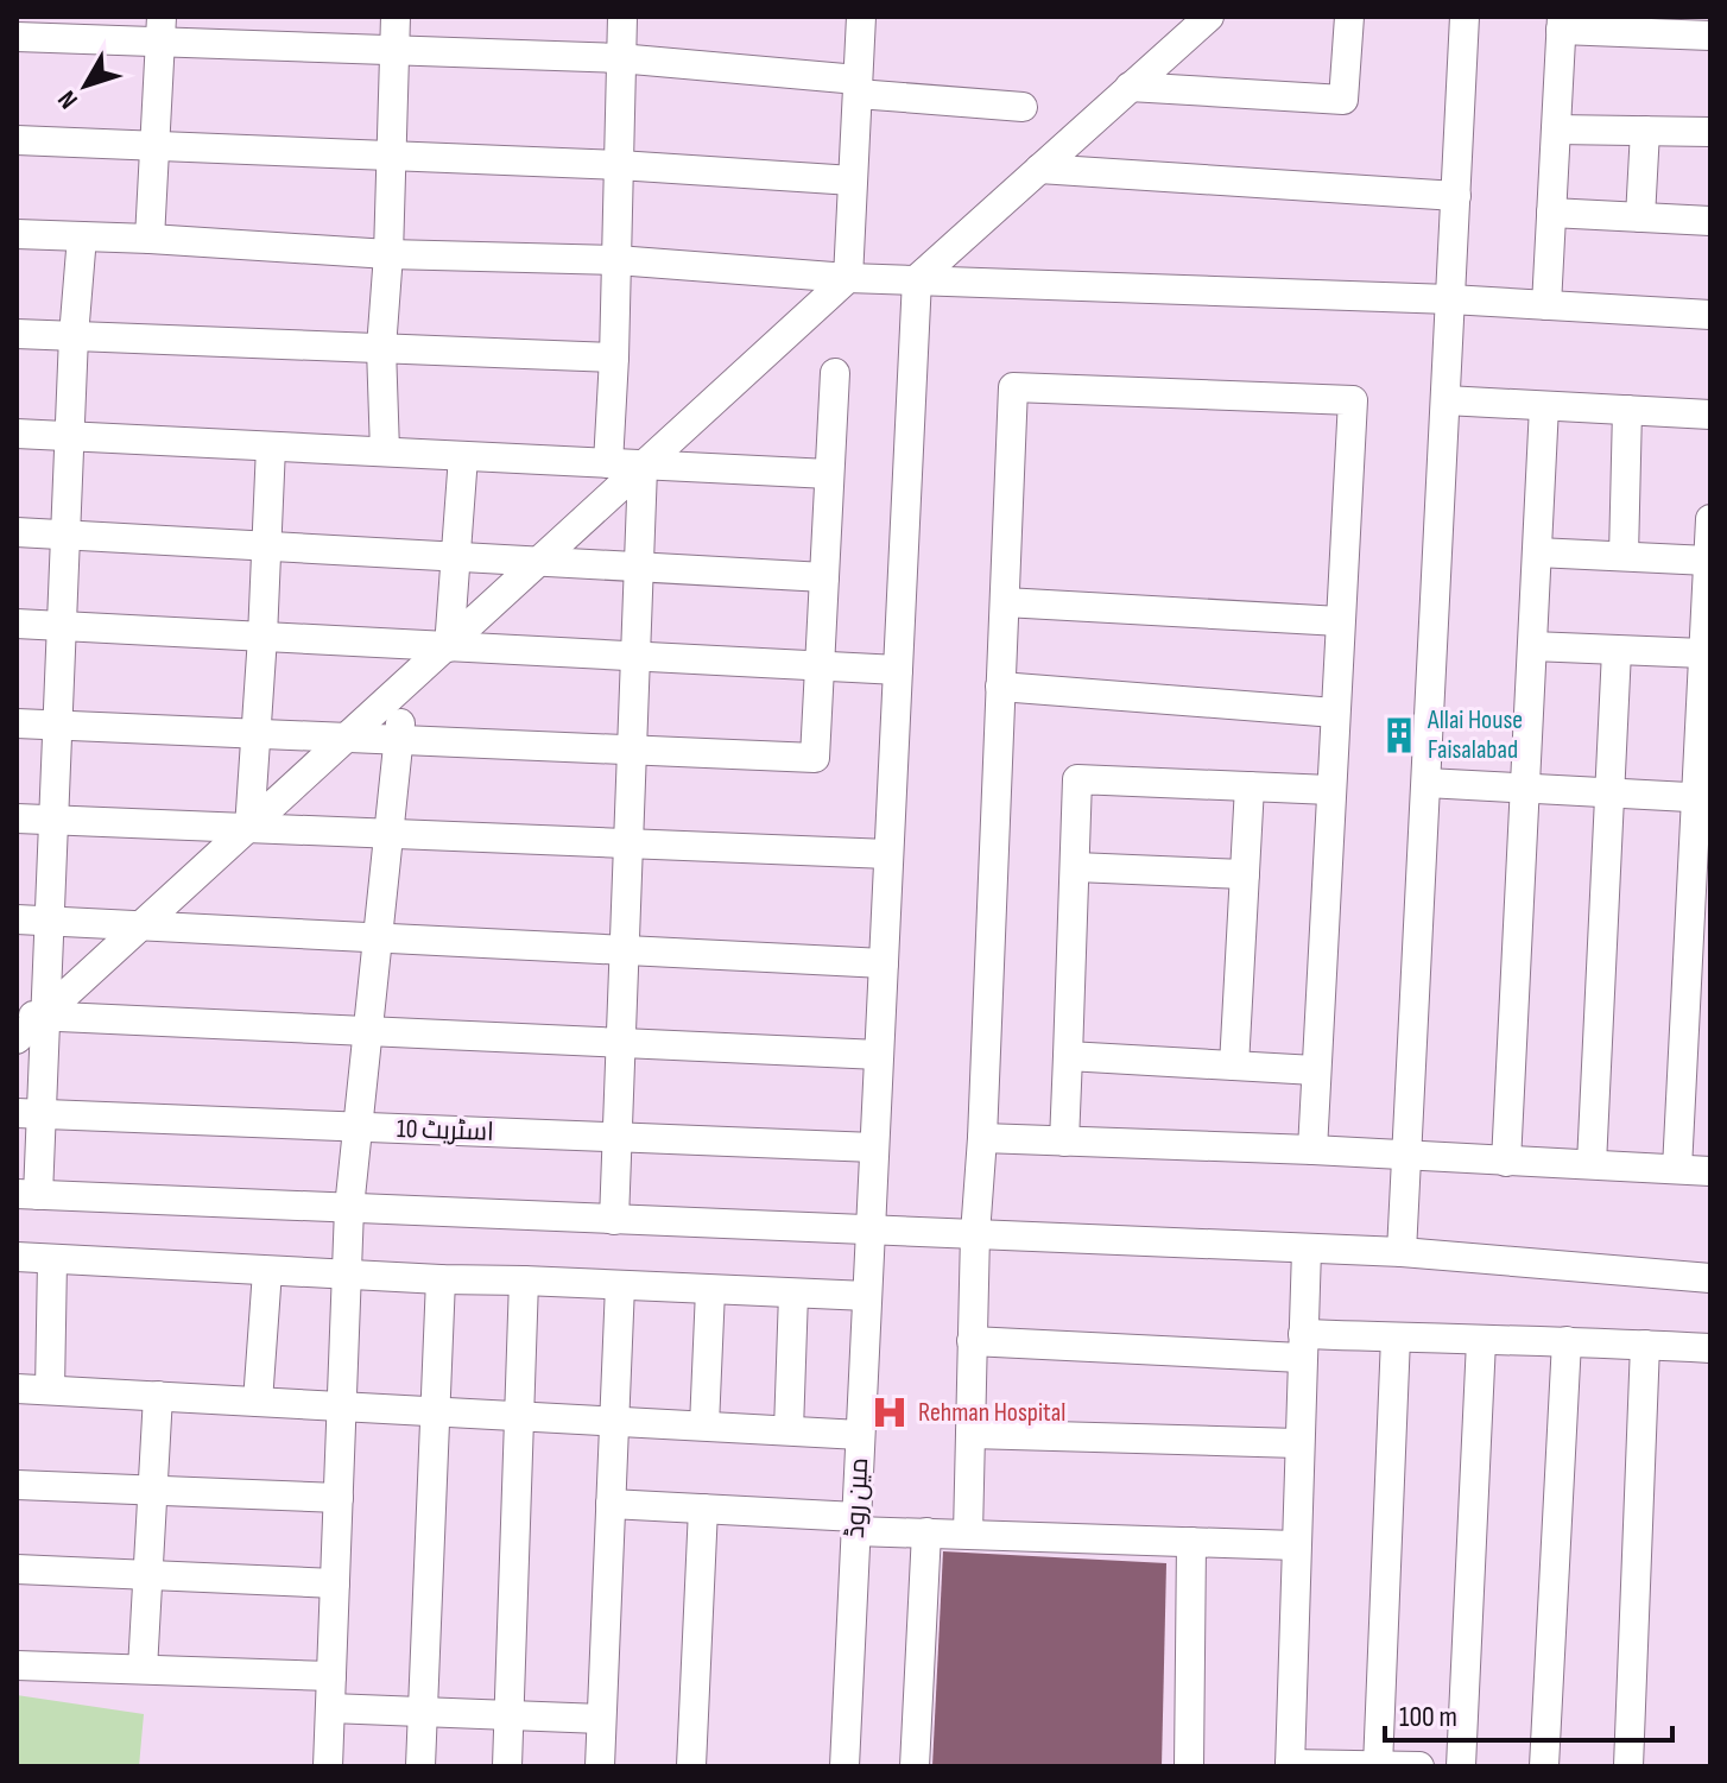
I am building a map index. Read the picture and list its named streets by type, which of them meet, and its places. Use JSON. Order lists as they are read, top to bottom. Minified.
{"streets":{"street":["اسٹریٹ 10","مین روڈ"]},"crossings":[["اسٹریٹ 10","مین روڈ"]],"places":{"building":["Allai House Faisalabad"],"hospital":["Rehman Hospital"]},"scale_bar":"100 m","north":"bottom left"}
